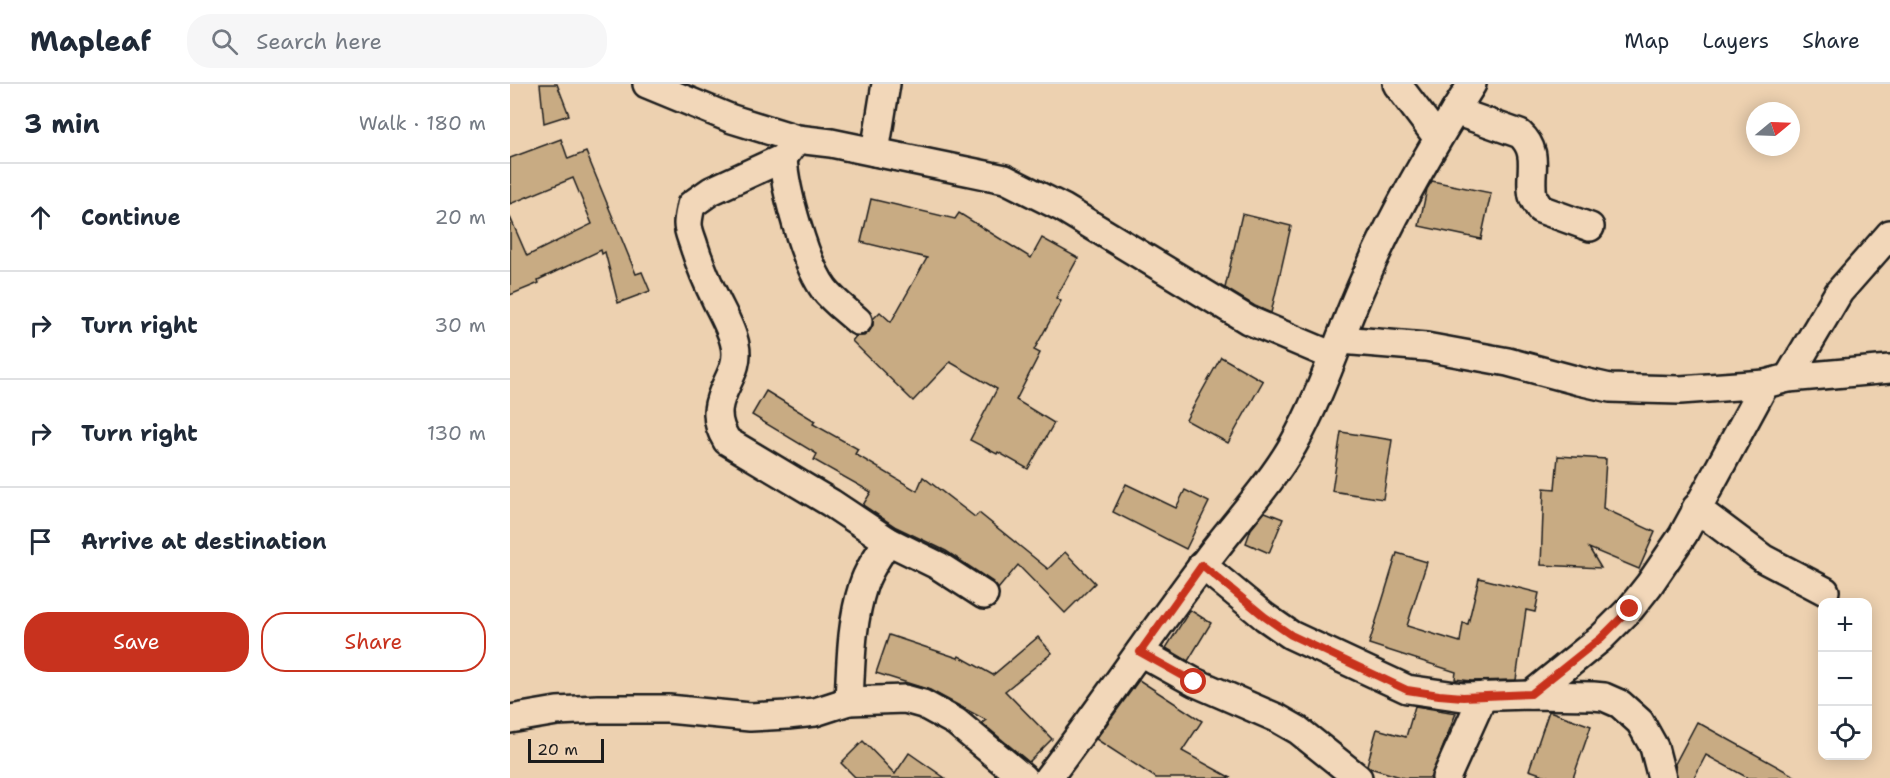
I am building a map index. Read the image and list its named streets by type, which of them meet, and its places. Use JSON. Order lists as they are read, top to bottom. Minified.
{"scale_bar":"20 m","north":"right","page":{"header":"Mapleaf","search":"Search here","nav":["Map","Layers","Share"],"heading":["3 min","Walk · 180 m"],"list":[["Continue","20 m"],["Turn right","30 m"],["Turn right","130 m"],"Arrive at destination"],"buttons":["Save","Share"],"map_buttons":["+","−"],"scale":"20 m"}}
